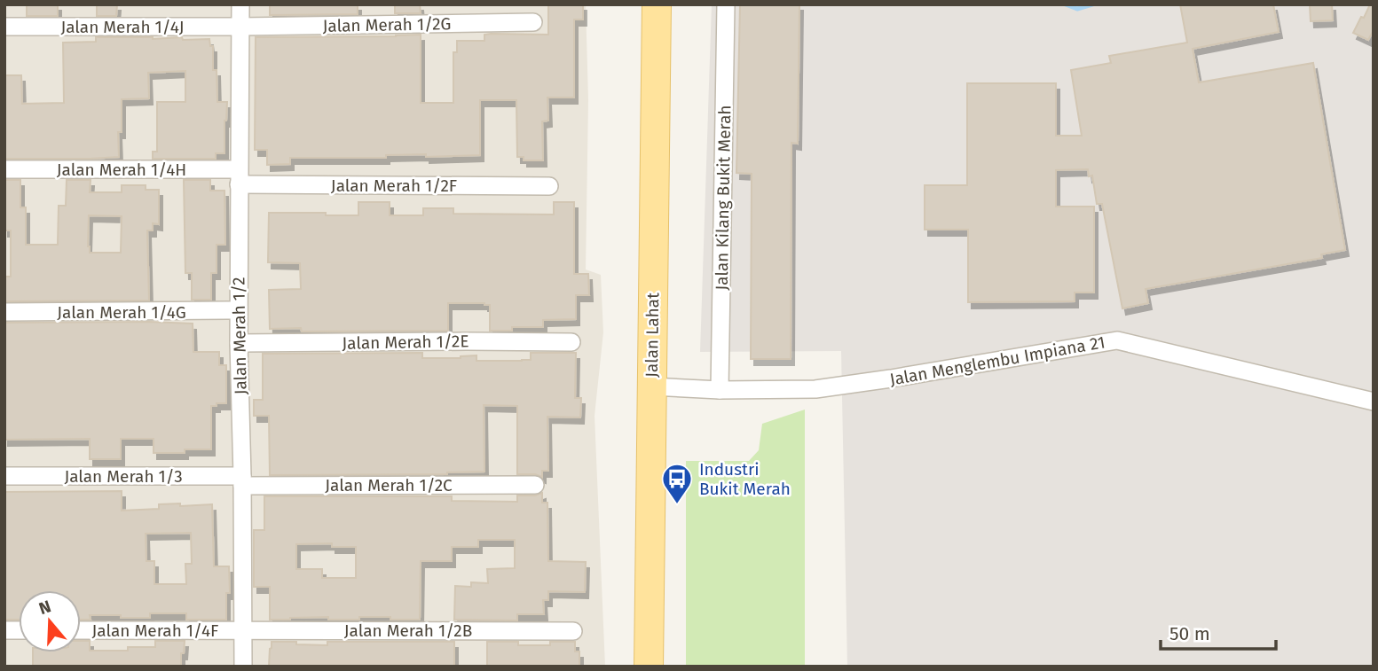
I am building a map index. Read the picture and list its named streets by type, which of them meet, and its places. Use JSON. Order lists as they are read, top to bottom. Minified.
{"streets":{"main road":["Jalan Lahat"],"street":["Jalan Merah 1/2G","Jalan Merah 1/4J","Jalan Merah 1/4H","Jalan Merah 1/2F","Jalan Kilang Bukit Merah","Jalan Merah 1/4G","Jalan Merah 1/2","Jalan Merah 1/2E","Jalan Menglembu Impiana 21","Jalan Merah 1/3","Jalan Merah 1/2C","Jalan Merah 1/4F","Jalan Merah 1/2B"]},"crossings":[["Jalan Merah 1/2G","Jalan Merah 1/4J"],["Jalan Merah 1/2G","Jalan Merah 1/2"],["Jalan Merah 1/4J","Jalan Merah 1/2"],["Jalan Merah 1/4H","Jalan Merah 1/2F"],["Jalan Merah 1/4H","Jalan Merah 1/2"],["Jalan Merah 1/2F","Jalan Merah 1/2"],["Jalan Kilang Bukit Merah","Jalan Menglembu Impiana 21"],["Jalan Merah 1/4G","Jalan Merah 1/2"],["Jalan Lahat","Jalan Menglembu Impiana 21"],["Jalan Merah 1/2","Jalan Merah 1/2E"],["Jalan Merah 1/2","Jalan Merah 1/3"],["Jalan Merah 1/2","Jalan Merah 1/2C"],["Jalan Merah 1/2","Jalan Merah 1/4F"],["Jalan Merah 1/2","Jalan Merah 1/2B"],["Jalan Merah 1/3","Jalan Merah 1/2C"],["Jalan Merah 1/4F","Jalan Merah 1/2B"]],"places":{"bus stop":["Industri Bukit Merah"]},"scale_bar":"50 m","north":"top"}
